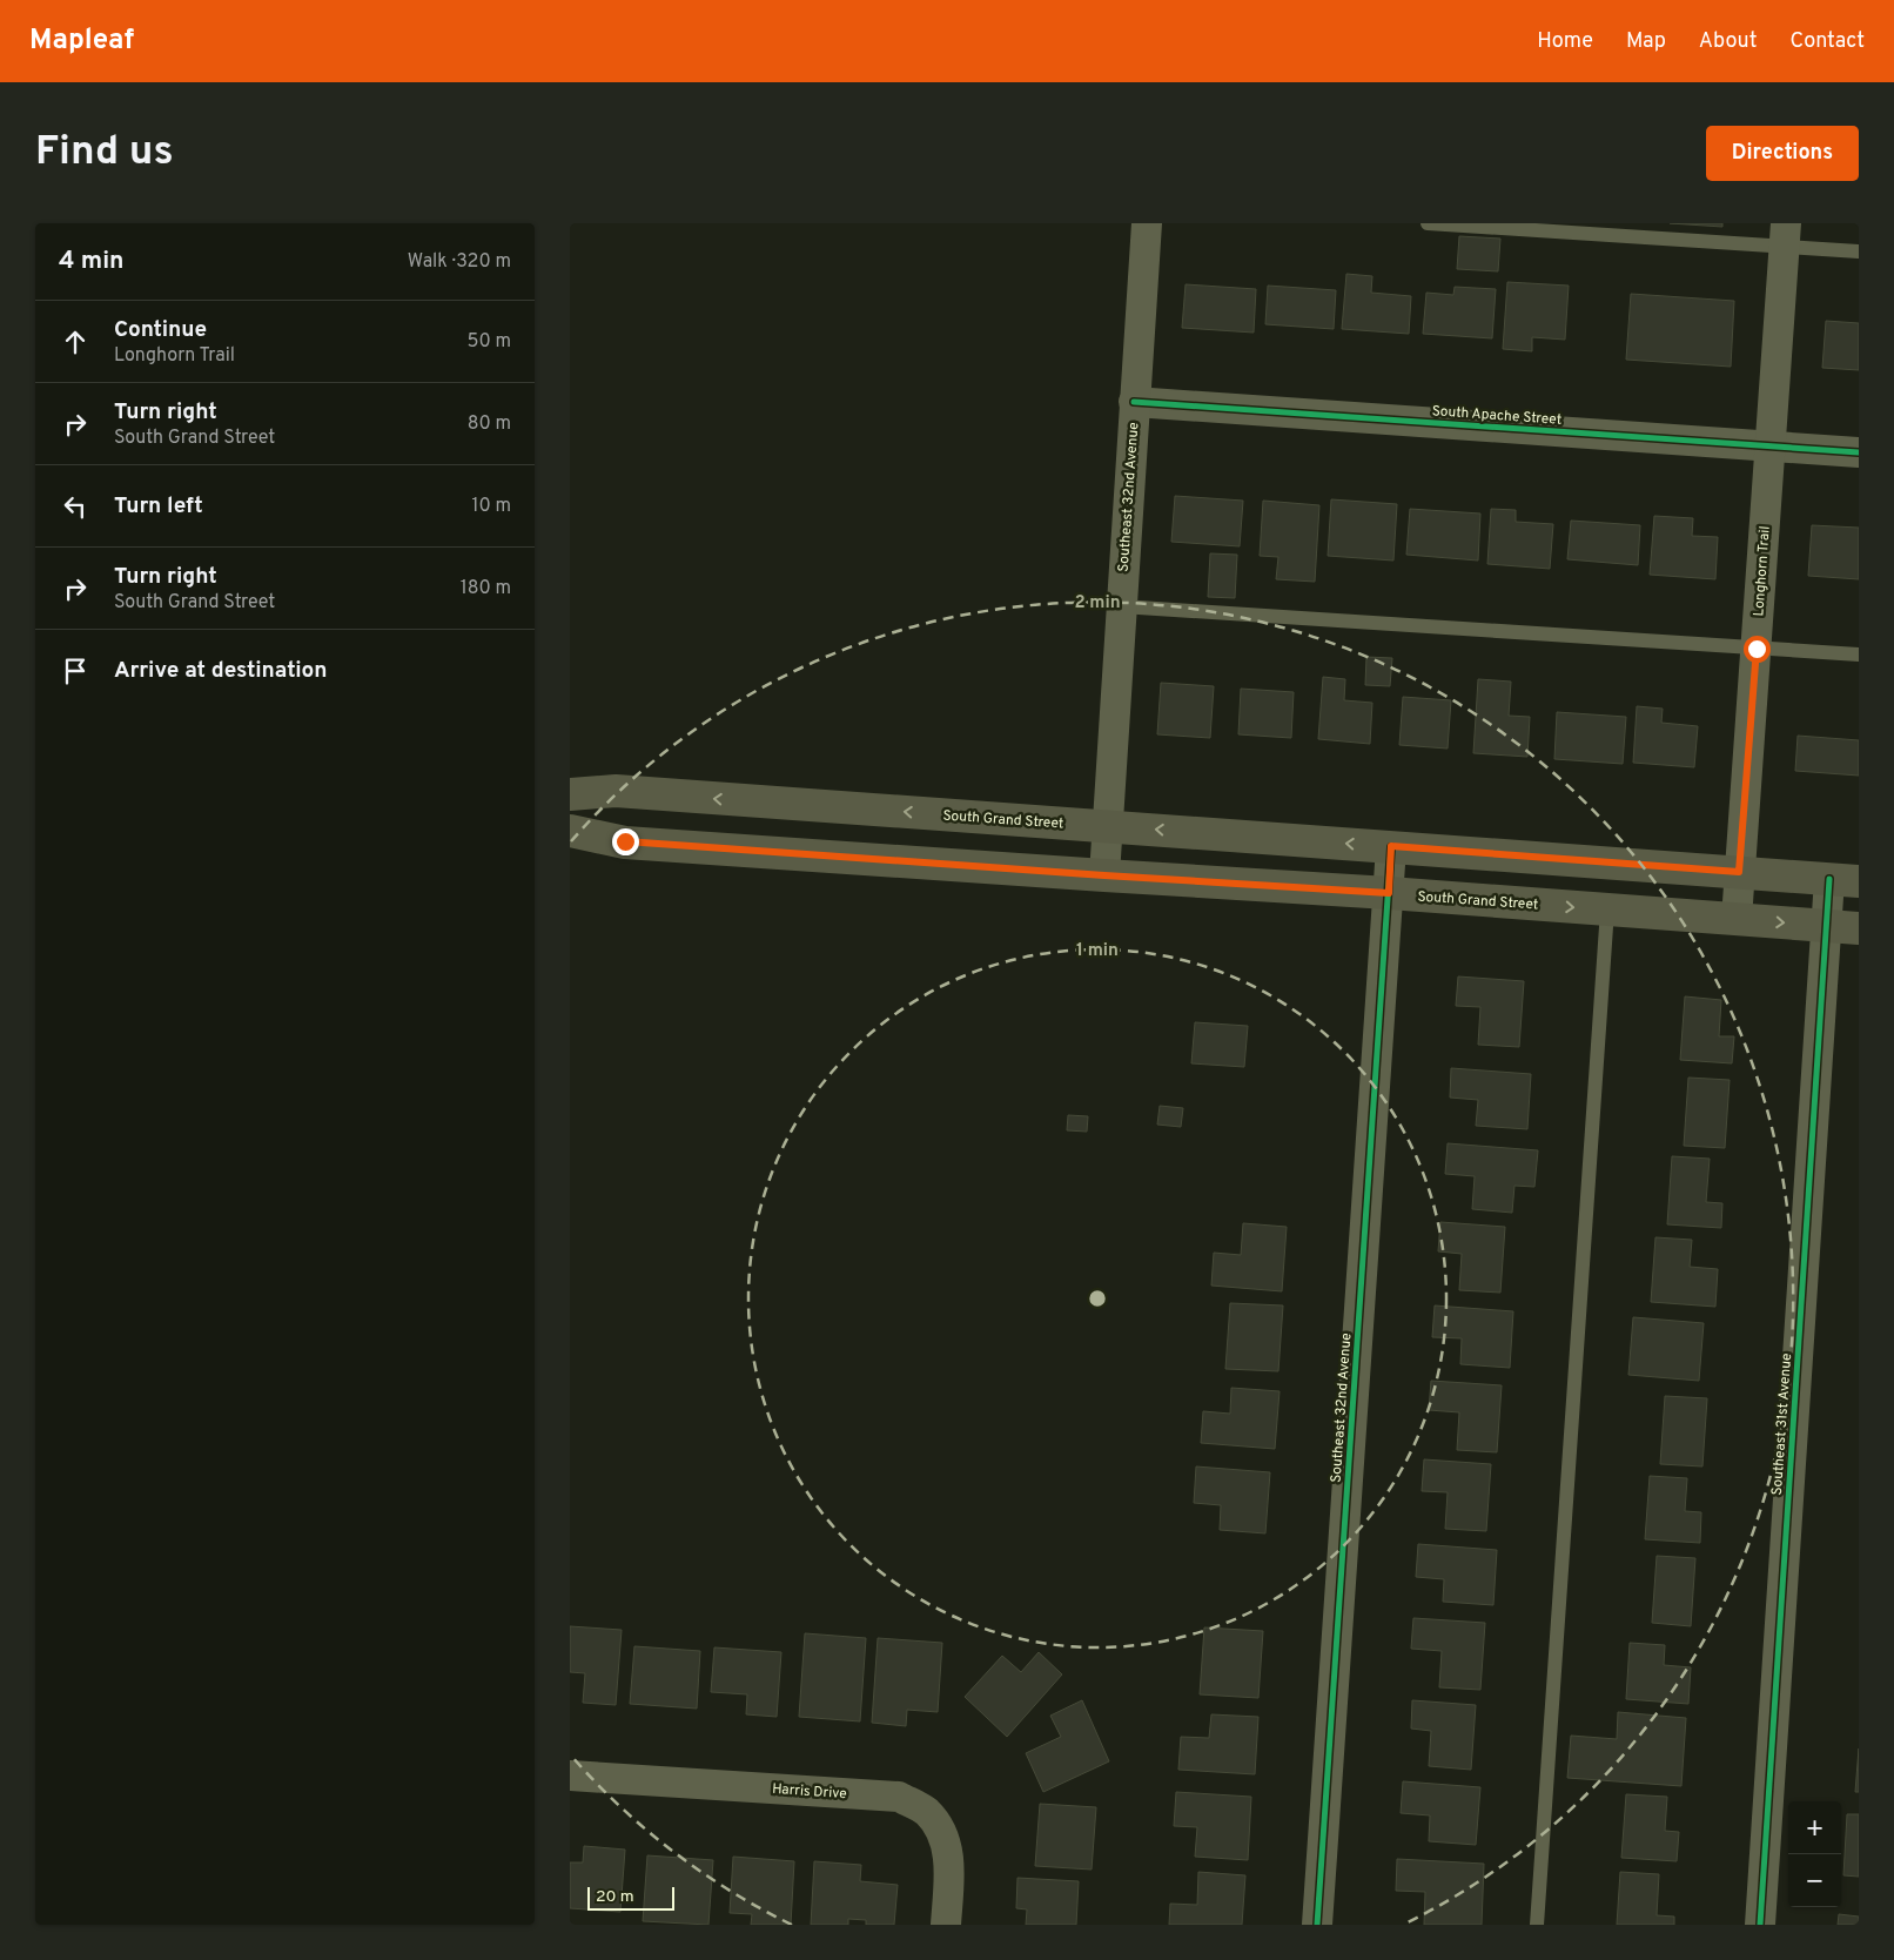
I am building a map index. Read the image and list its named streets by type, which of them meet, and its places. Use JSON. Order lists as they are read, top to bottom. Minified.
{"streets":{"main road":["South Grand Street"],"street":["South Apache Street","Southeast 32nd Avenue","Longhorn Trail","Southeast 31st Avenue","Harris Drive"]},"crossings":[["South Apache Street","Southeast 32nd Avenue"],["South Apache Street","Longhorn Trail"],["Southeast 32nd Avenue","South Grand Street"],["Longhorn Trail","South Grand Street"],["South Grand Street","Southeast 31st Avenue"]],"scale_bar":"20 m","page":{"header":"Mapleaf","nav":["Home","Map","About","Contact"],"buttons":"Directions","title":"Find us","heading":["4 min","Walk · 320 m"],"list":[["Continue","Longhorn Trail","50 m"],["Turn right","South Grand Street","80 m"],["Turn left","10 m"],["Turn right","South Grand Street","180 m"],"Arrive at destination"],"map_buttons":["+","−"],"scale":"20 m"},"rings":["2 min","1 min"]}
